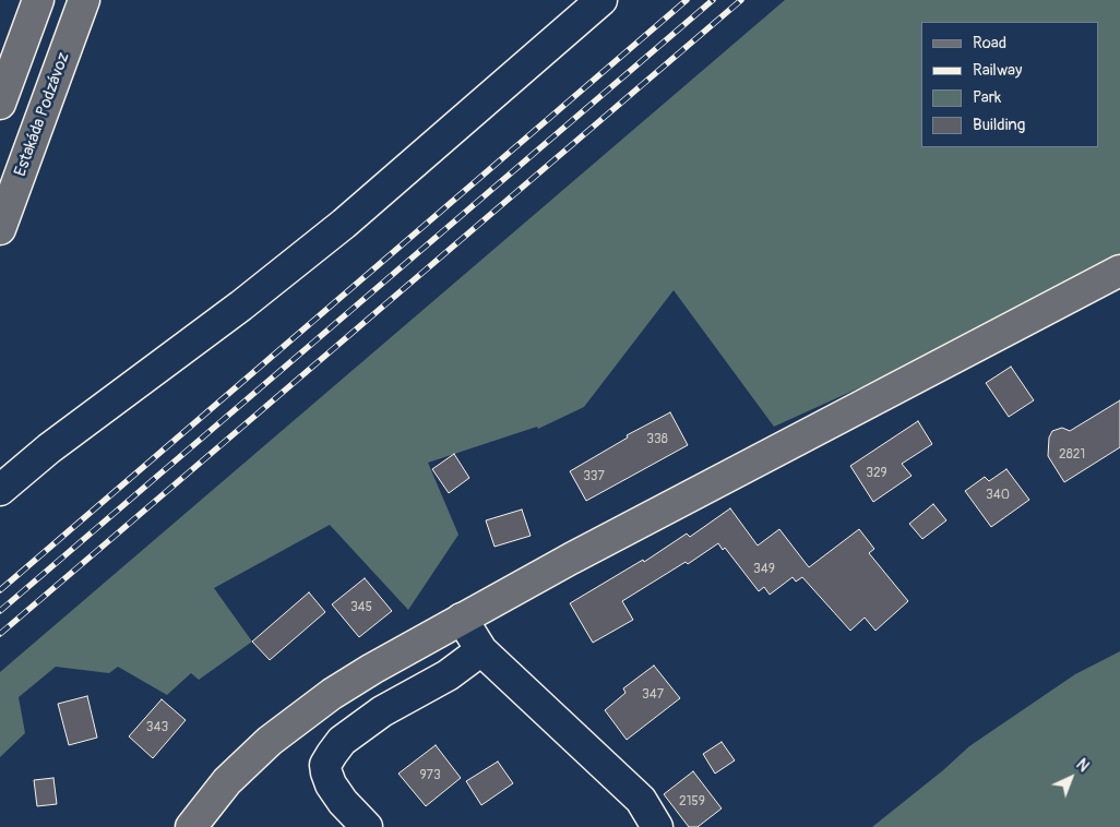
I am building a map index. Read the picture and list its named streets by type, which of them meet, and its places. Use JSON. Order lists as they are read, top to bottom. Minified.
{"streets":{"main road":["Estakáda Podzávoz"]},"house_numbers":["338","2821","329","337","340","349","345","347","343","973","2159"],"legend":["Road","Railway","Park","Building"],"north":"top right"}
